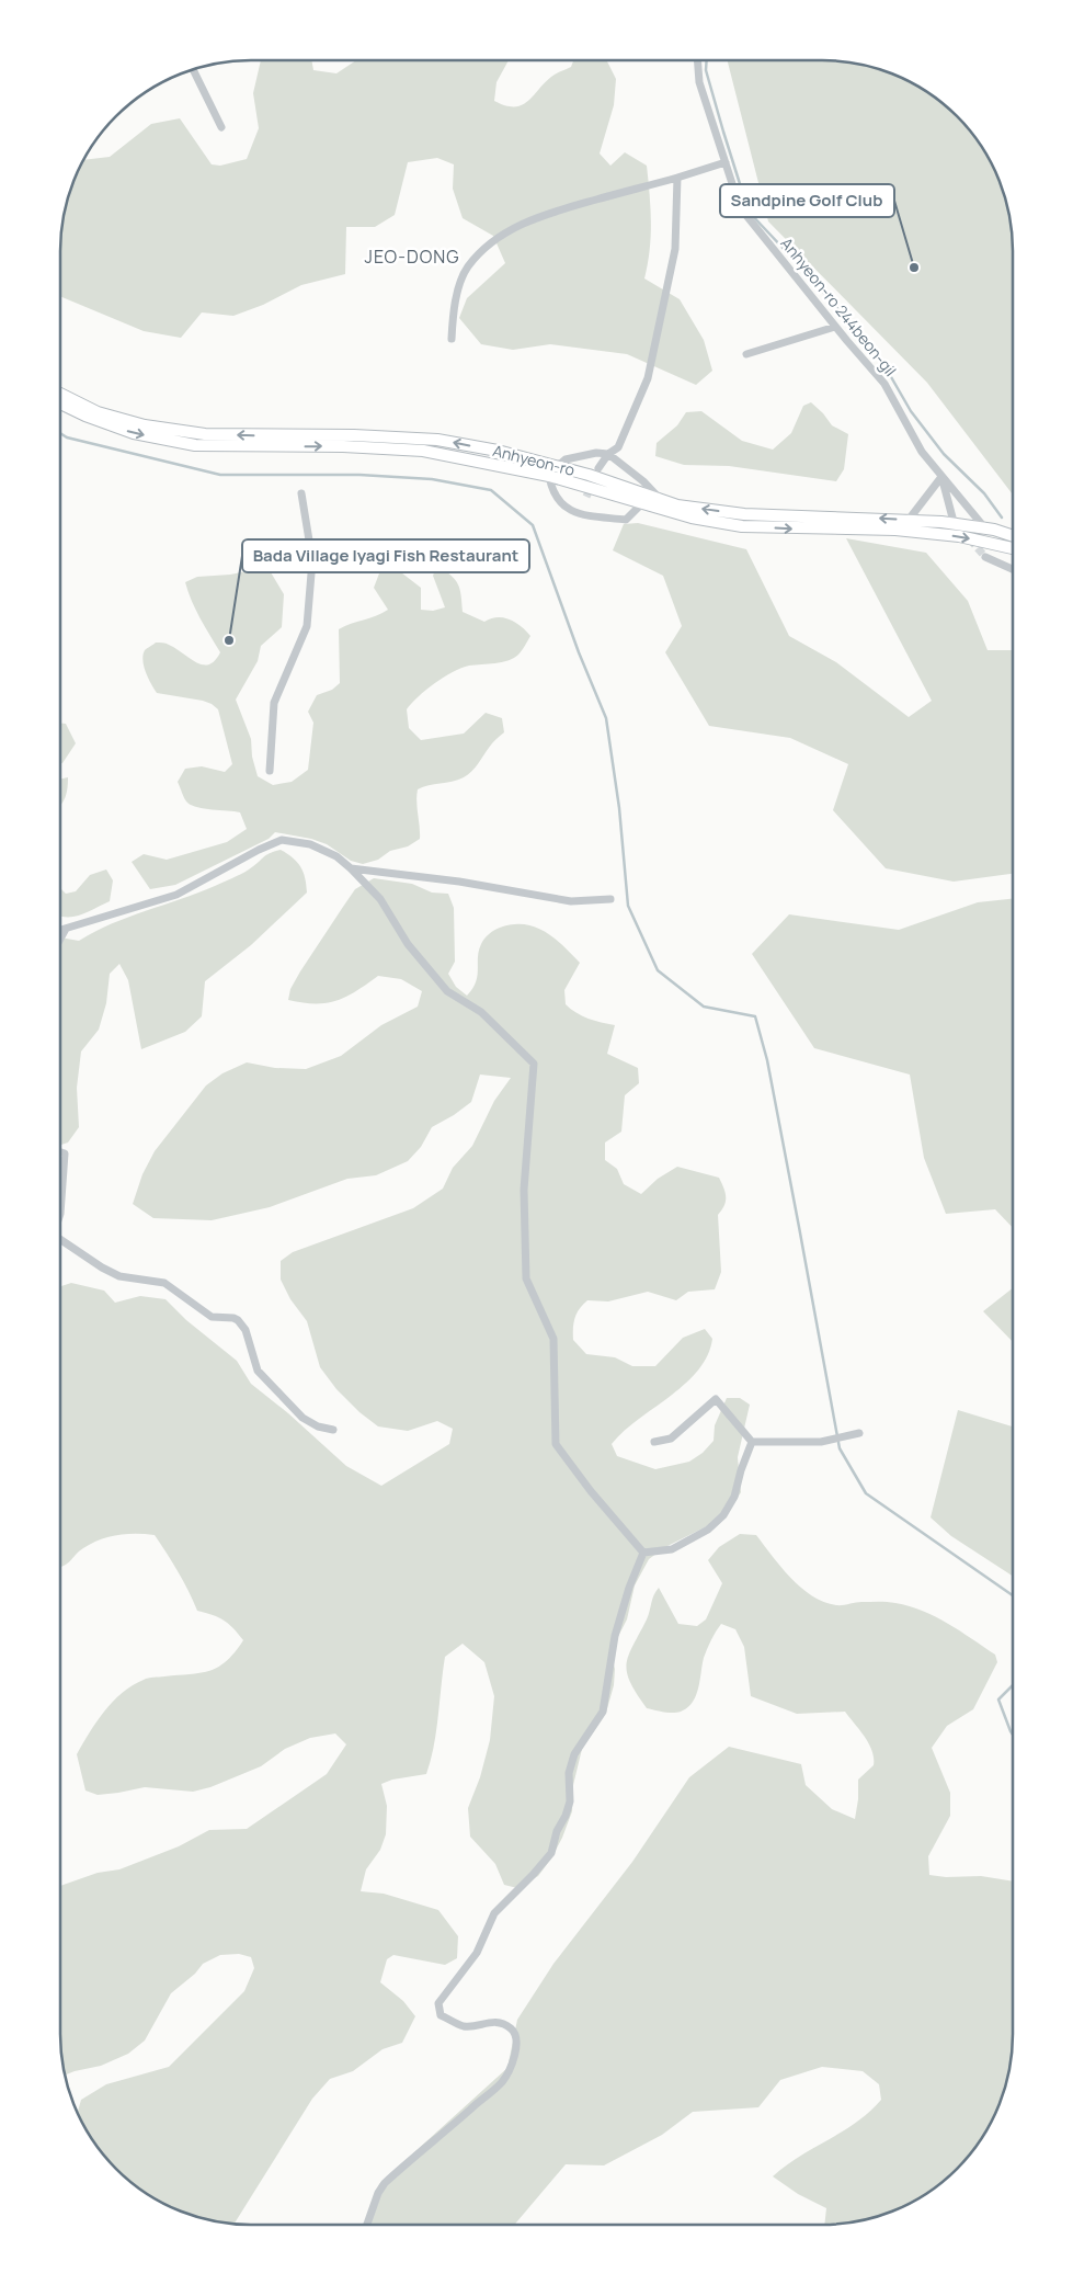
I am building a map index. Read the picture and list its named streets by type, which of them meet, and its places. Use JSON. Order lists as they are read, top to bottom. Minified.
{"streets":{"street":["Anhyeon-ro 244beon-gil","Anhyeon-ro"]},"crossings":[["Anhyeon-ro 244beon-gil","Anhyeon-ro"]],"districts":["JEO-DONG"],"places":["Sandpine Golf Club","Bada Village Iyagi Fish Restaurant"]}
